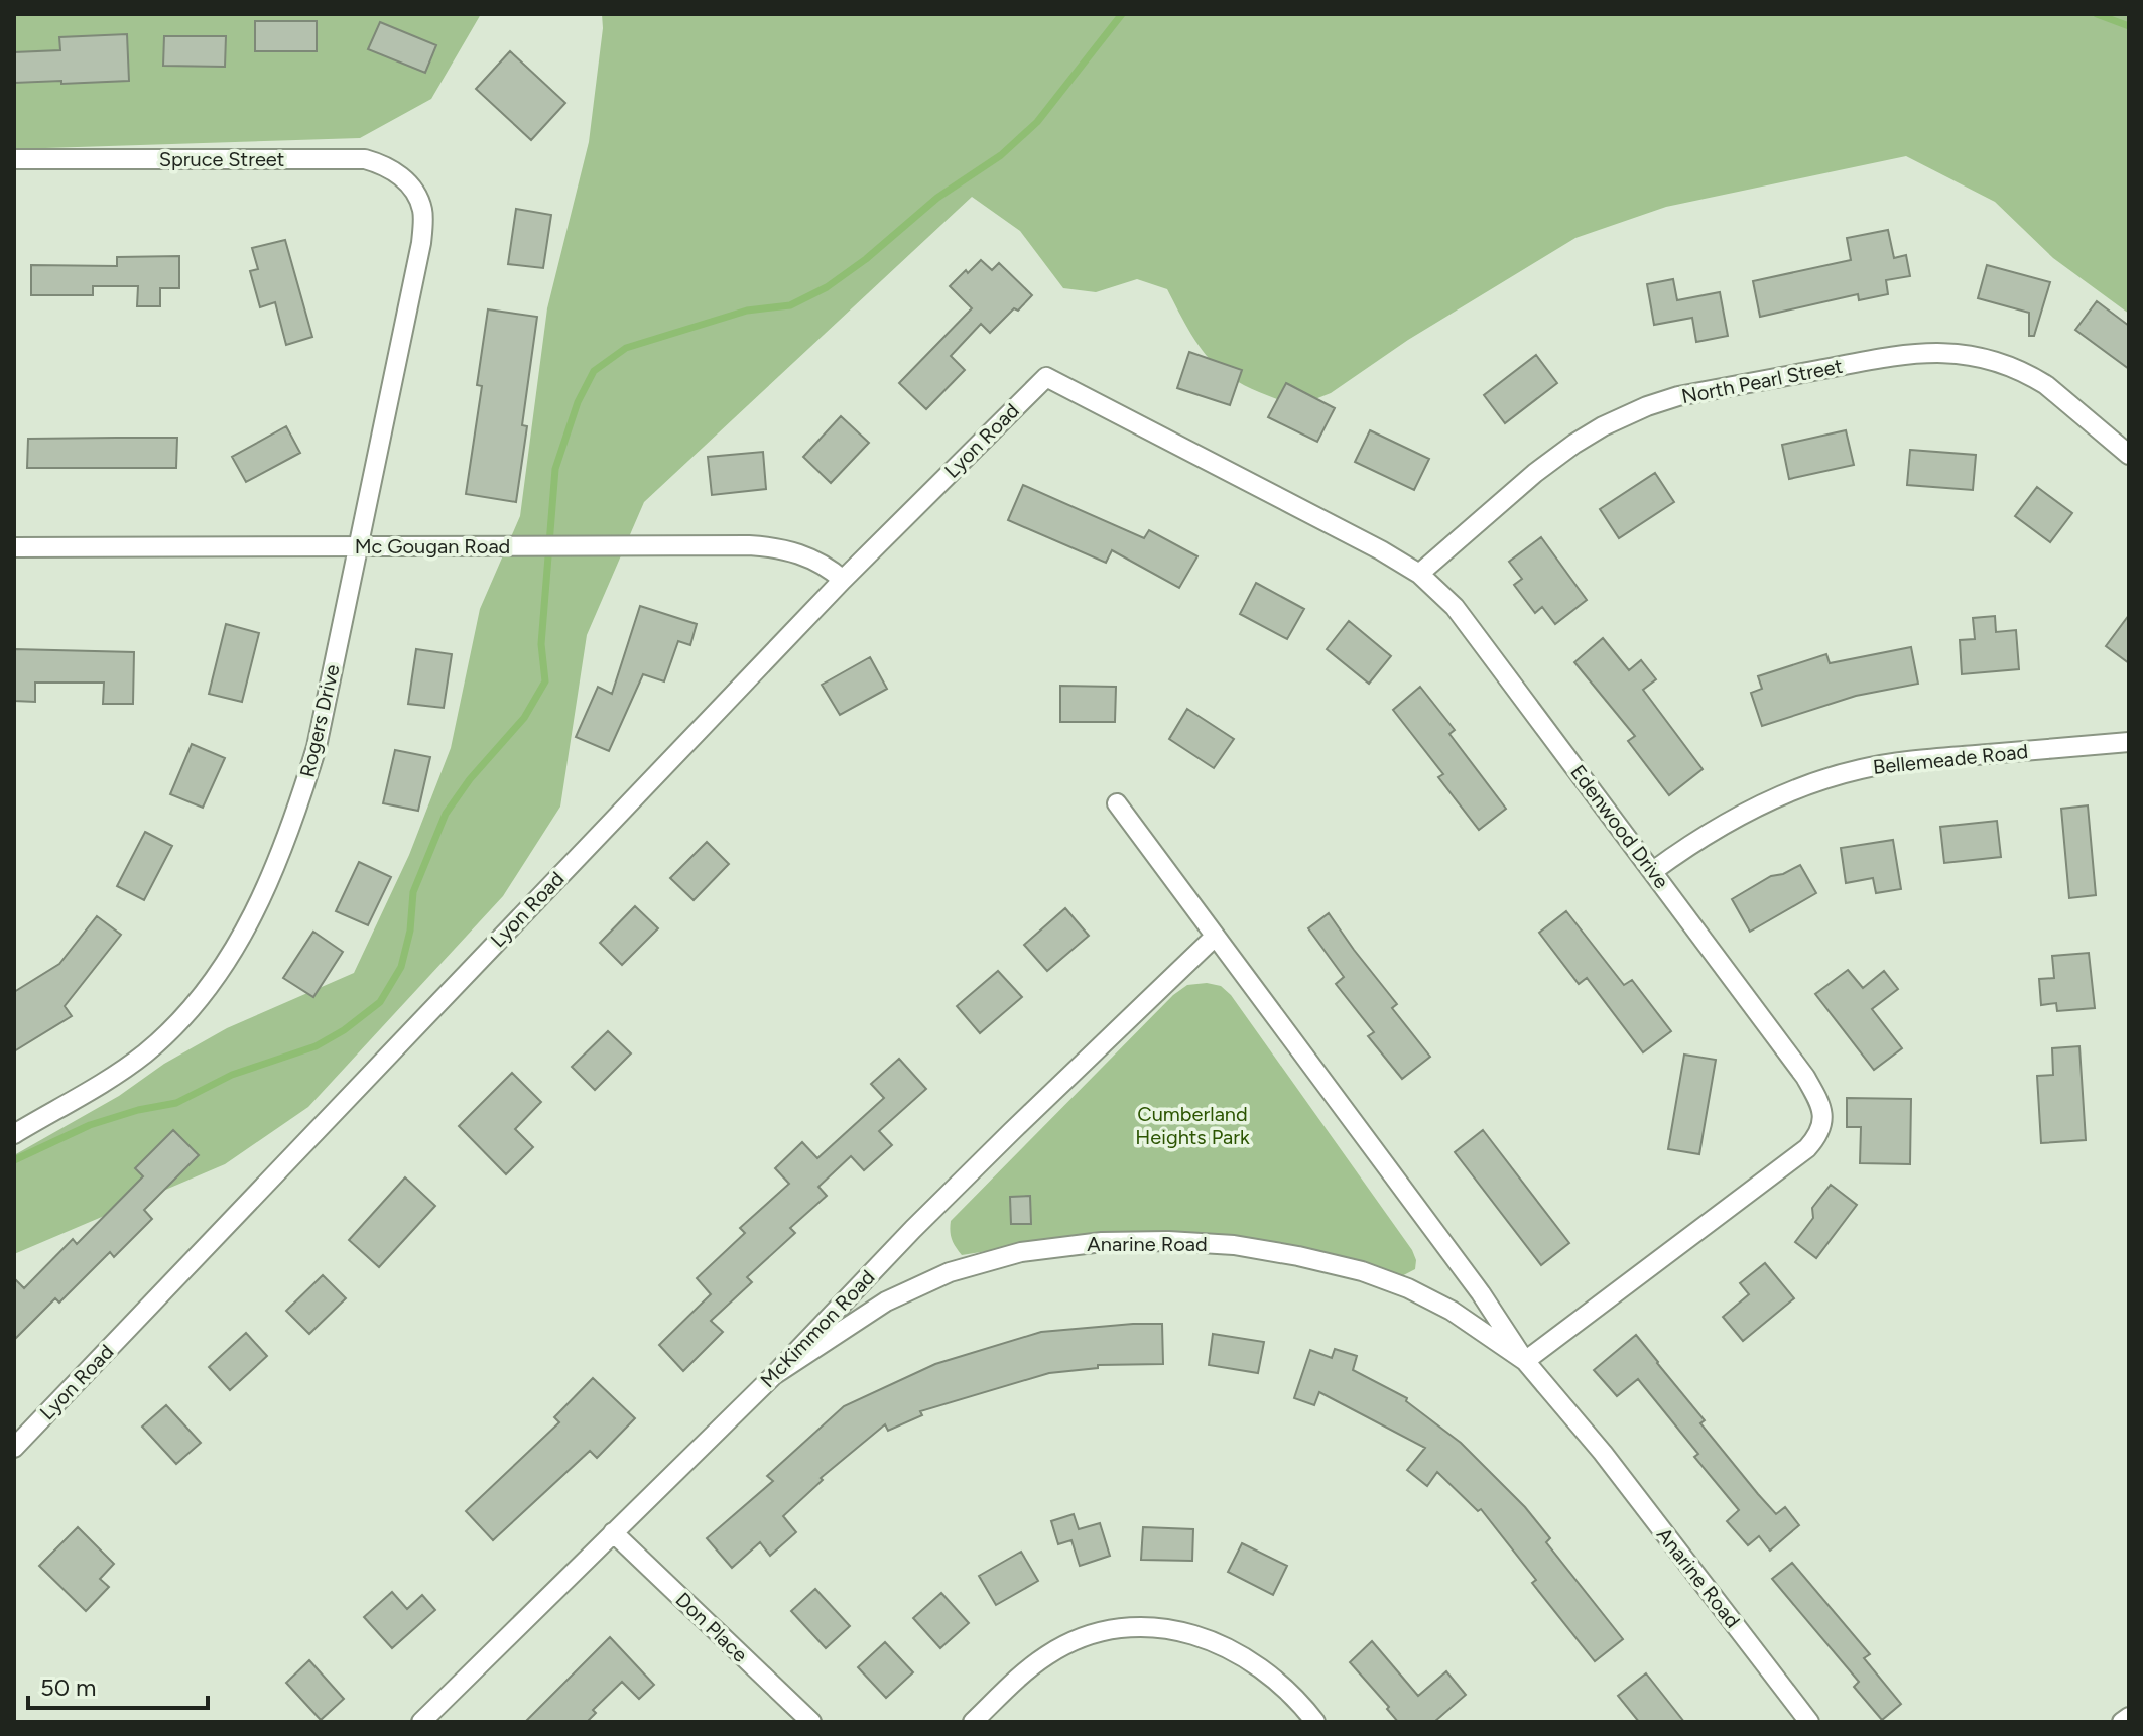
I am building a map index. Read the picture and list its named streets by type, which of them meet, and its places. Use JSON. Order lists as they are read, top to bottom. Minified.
{"streets":{"street":["Spruce Street","North Pearl Street","Lyon Road","Mc Gougan Road","Rogers Drive","Bellemeade Road","Edenwood Drive","Anarine Road","McKimmon Road","Don Place"]},"crossings":[["Spruce Street","Rogers Drive"],["North Pearl Street","Edenwood Drive"],["Lyon Road","Mc Gougan Road"],["Lyon Road","Edenwood Drive"],["Mc Gougan Road","Rogers Drive"],["Bellemeade Road","Edenwood Drive"],["Edenwood Drive","Anarine Road"],["Anarine Road","McKimmon Road"],["McKimmon Road","Don Place"]],"parks":["Cumberland Heights Park"],"scale_bar":"50 m"}
